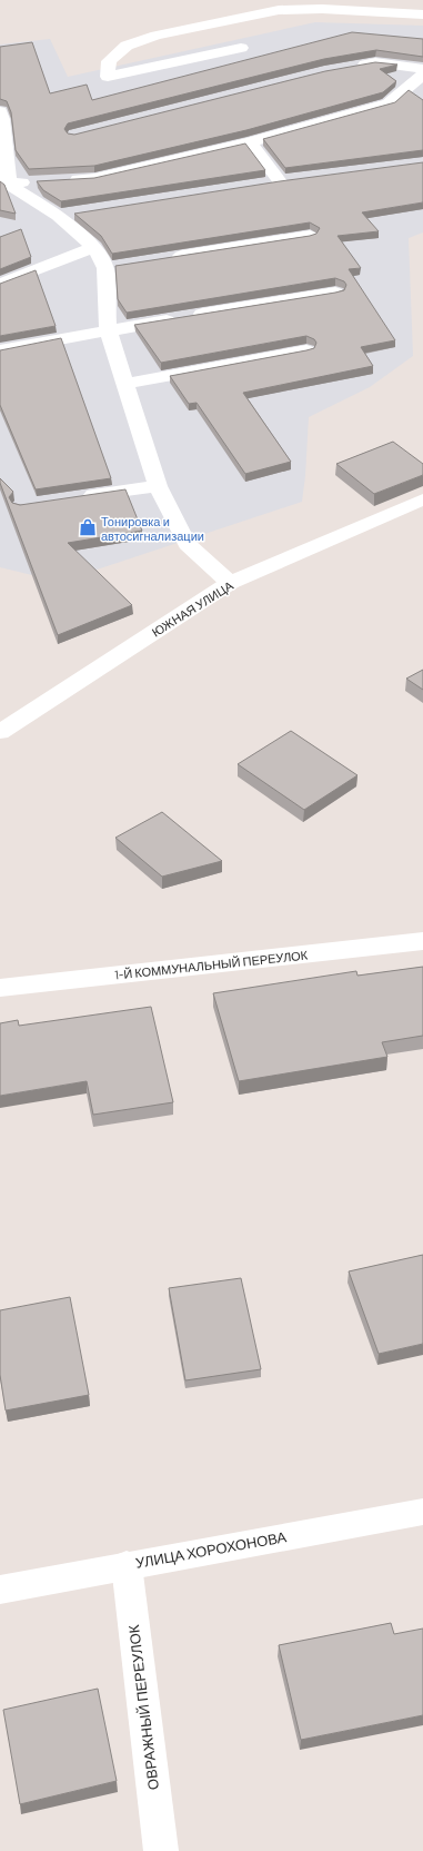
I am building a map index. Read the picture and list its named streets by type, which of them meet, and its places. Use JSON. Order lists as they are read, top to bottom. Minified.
{"streets":{"street":["ЮЖНАЯ УЛИЦА","1-Й КОММУНАЛЬНЫЙ ПЕРЕУЛОК","УЛИЦА ХОРОХОНОВА","ОВРАЖНЫЙ ПЕРЕУЛОК"]},"crossings":[["УЛИЦА ХОРОХОНОВА","ОВРАЖНЫЙ ПЕРЕУЛОК"]],"places":{"shop":["Тонировка и автосигнализации"]}}
